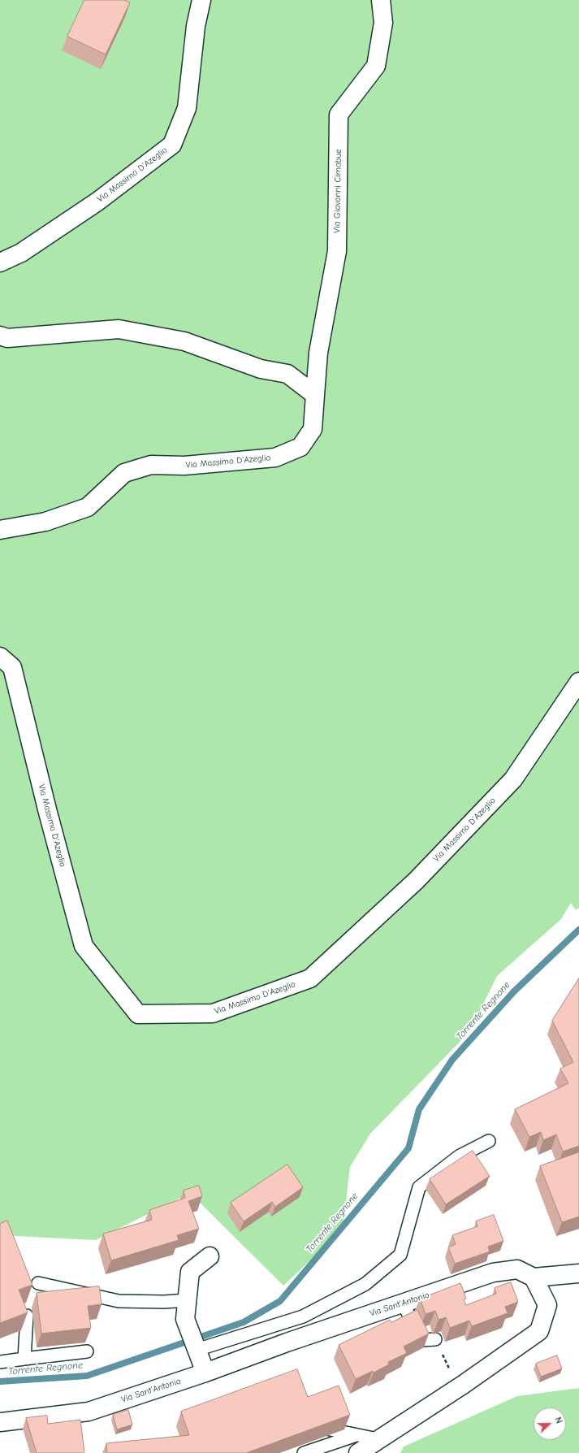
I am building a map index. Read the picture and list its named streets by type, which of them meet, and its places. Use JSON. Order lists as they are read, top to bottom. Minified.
{"streets":{"street":["Via Massimo D'Azeglio","Via Giovanni Cimabue","Via Sant'Antonio"]},"crossings":[["Via Massimo D'Azeglio","Via Giovanni Cimabue"]],"water":["Torrente Regnone"],"north":"right"}
